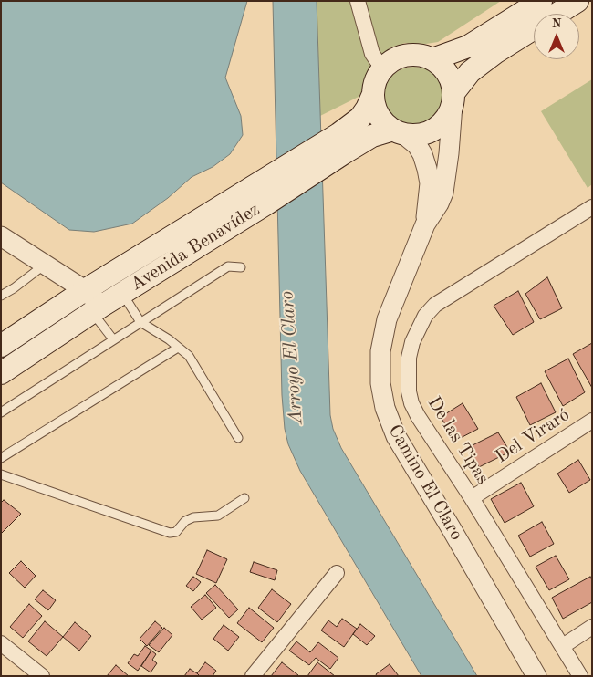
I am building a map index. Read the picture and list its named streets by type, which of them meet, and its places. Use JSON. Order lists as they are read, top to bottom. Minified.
{"streets":{"main road":["Avenida Benavídez"],"street":["Del Viraró","De las Tipas","Camino El Claro"]},"crossings":[["Avenida Benavídez","Camino El Claro"],["Del Viraró","De las Tipas"]],"water":["Arroyo El Claro"],"north":"top"}
